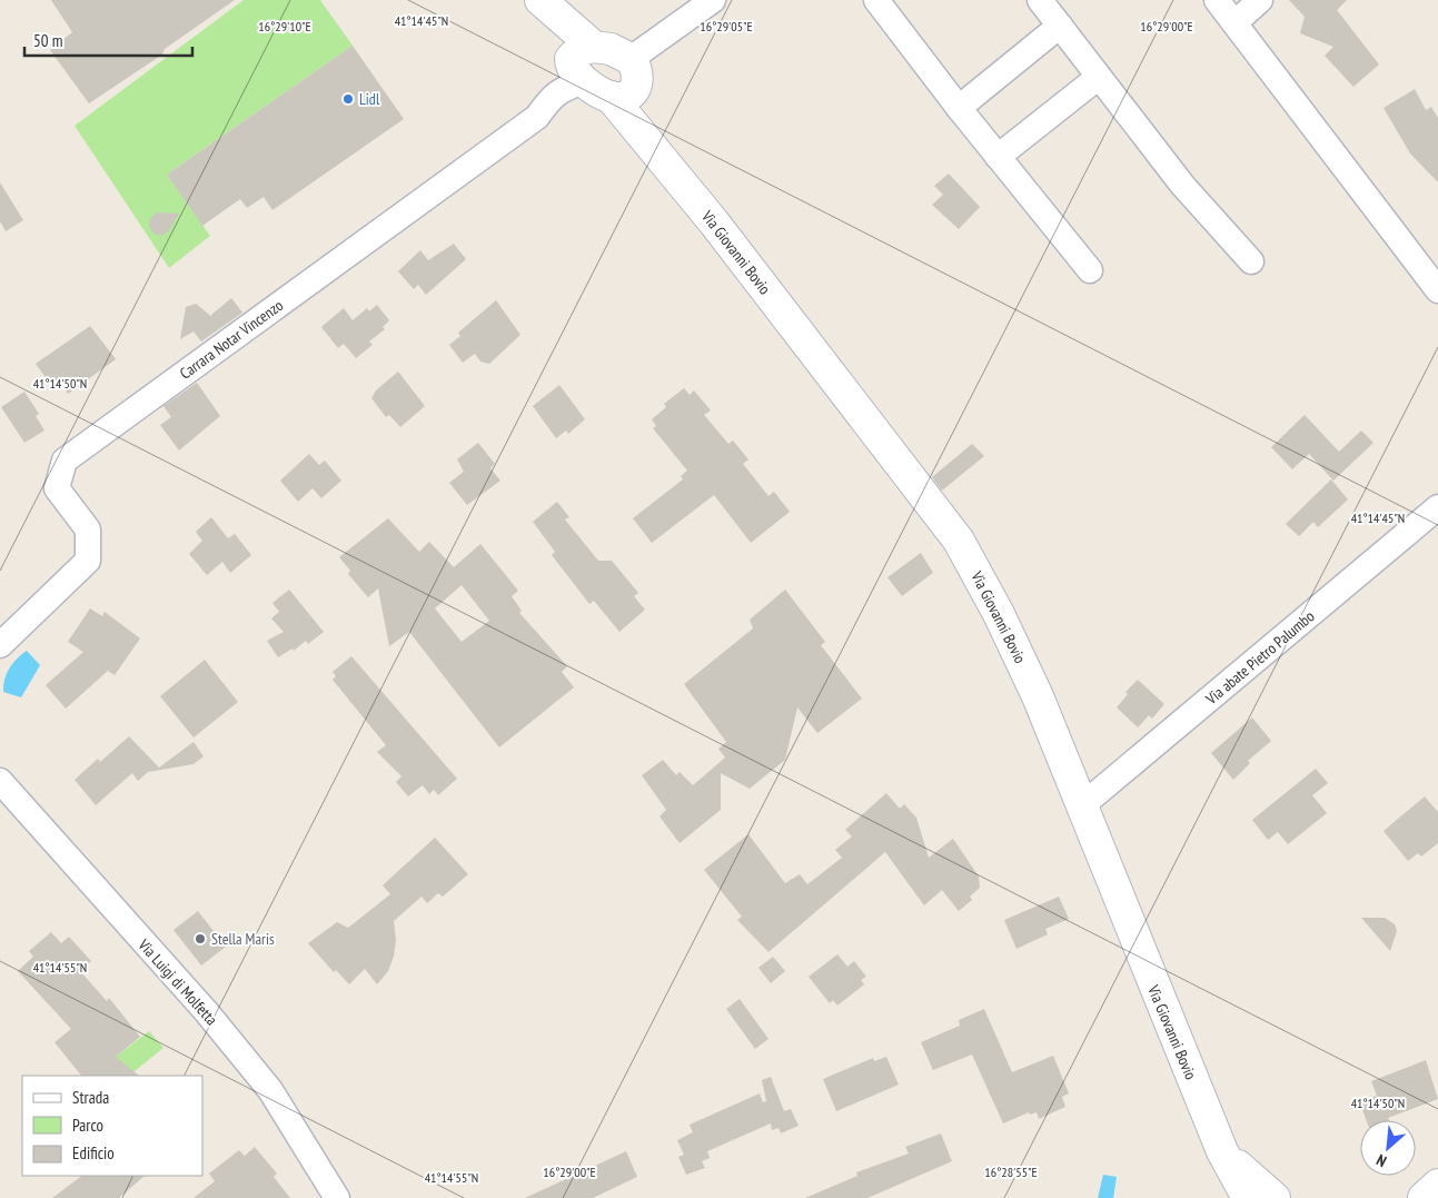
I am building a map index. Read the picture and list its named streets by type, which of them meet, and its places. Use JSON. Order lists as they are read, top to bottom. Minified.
{"streets":{"main road":["Via Giovanni Bovio"],"street":["Carrara Notar Vincenzo","Via abate Pietro Palumbo","Via Luigi di Molfetta"]},"crossings":[["Via Giovanni Bovio","Via abate Pietro Palumbo"]],"places":["Lidl","Stella Maris"],"legend":["Strada","Parco","Edificio"],"scale_bar":"50 m","north":"bottom left","coordinates":["41°14'45\"N","16°29'10\"E","16°29'05\"E","16°29'00\"E","41°14'50\"N","41°14'55\"N","16°28'55\"E"]}
